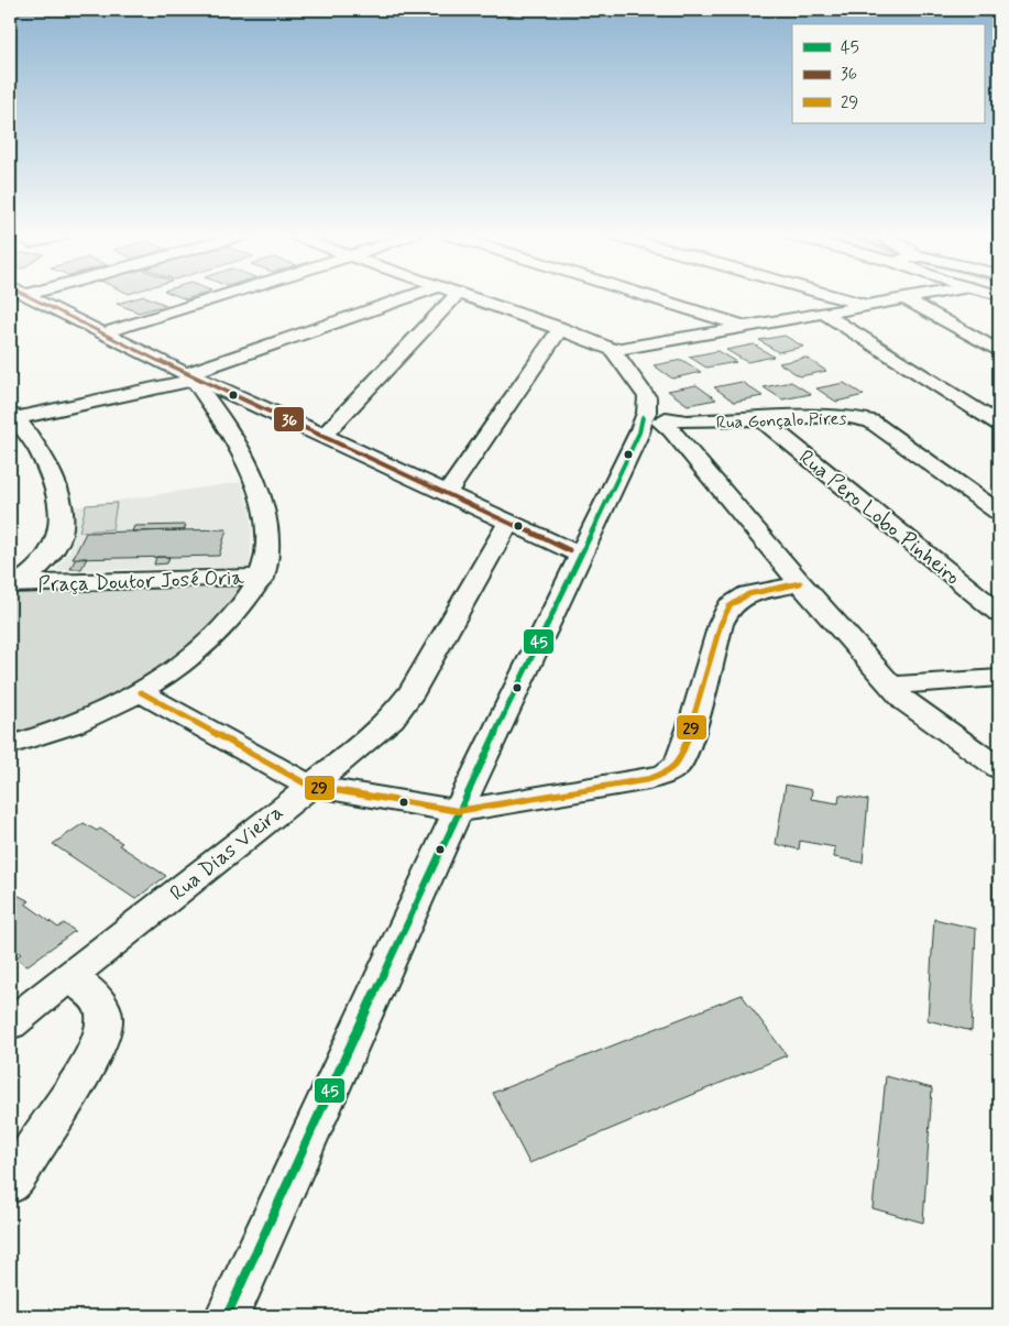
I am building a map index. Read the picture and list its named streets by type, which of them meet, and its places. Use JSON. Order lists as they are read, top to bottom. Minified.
{"streets":{"street":["Rua Gonçalo Pires","Rua Pero Lobo Pinheiro","Praça Doutor José Oria","Rua Dias Vieira"]},"crossings":[["Rua Gonçalo Pires","Rua Pero Lobo Pinheiro"]],"lines":["transit line 36","transit line 45","transit line 29"],"legend":["45","36","29"]}
